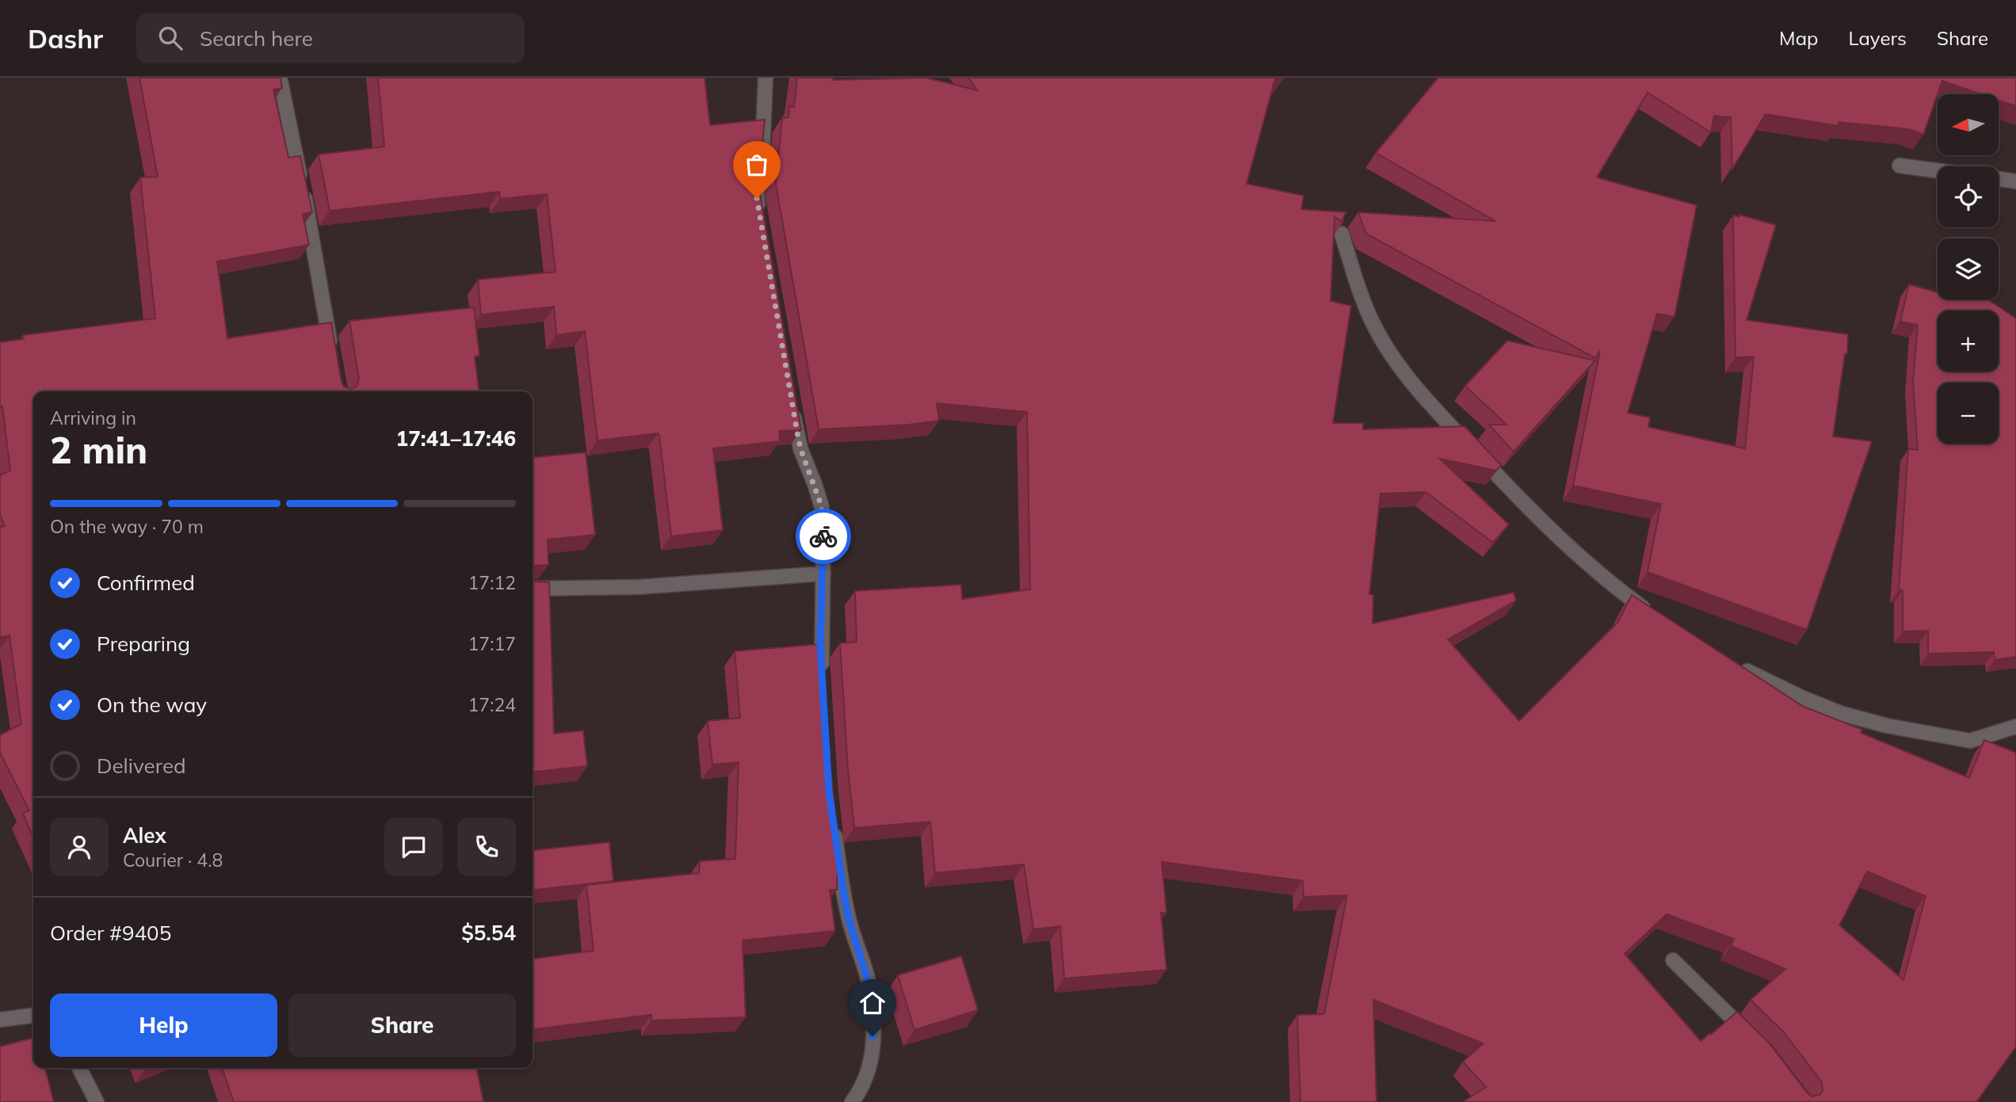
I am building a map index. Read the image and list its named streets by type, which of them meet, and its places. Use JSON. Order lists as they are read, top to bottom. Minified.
{"north":"left","page":{"header":"Dashr","search":"Search here","nav":["Map","Layers","Share"],"map_buttons":["+","−"],"heading":["2 min","Arriving in","17:41–17:46"],"panel":["Alex","Courier · 4.8","Order #9405","$5.54"],"bar":"On the way · 70 m","list":[["Confirmed","17:12"],["Preparing","17:17"],["On the way","17:24"],"Delivered"],"buttons":["Help","Share"]}}
